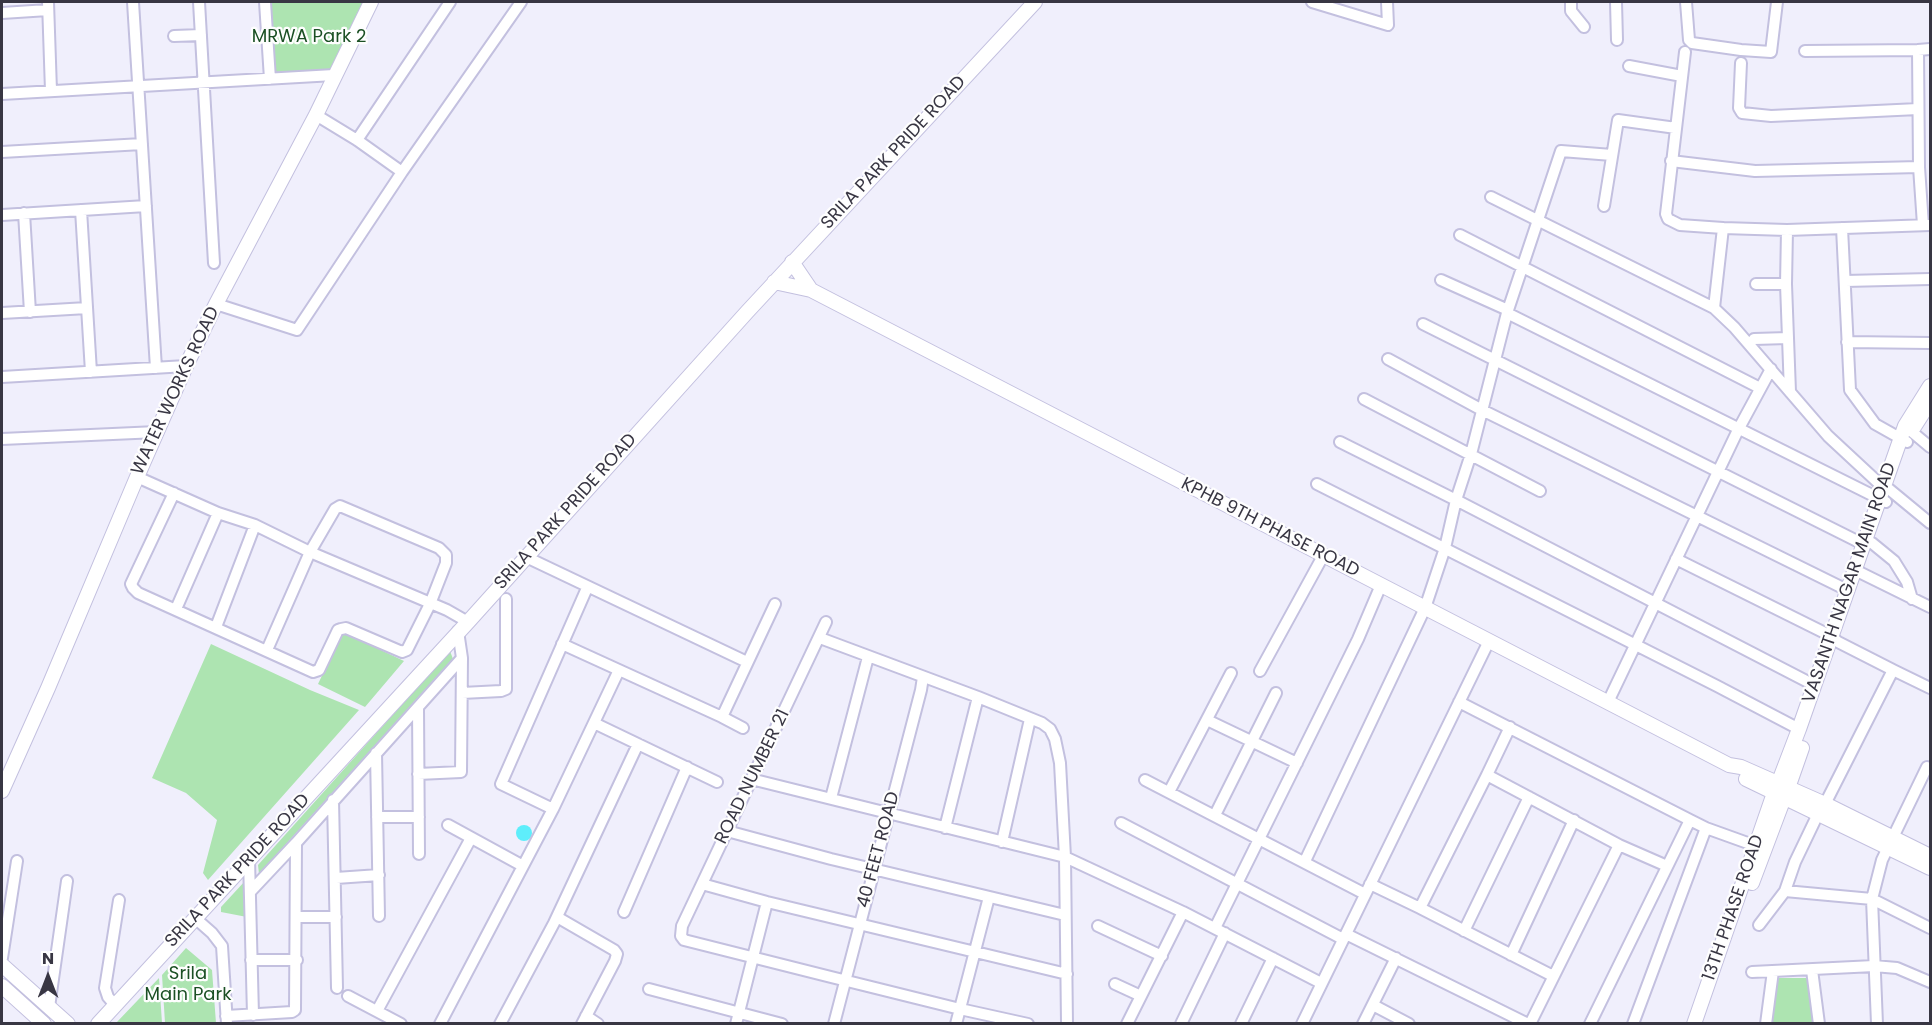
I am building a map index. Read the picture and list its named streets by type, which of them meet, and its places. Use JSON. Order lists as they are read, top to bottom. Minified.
{"streets":{"street":["SRILA PARK PRIDE ROAD","WATER WORKS ROAD","KPHB 9TH PHASE ROAD","VASANTH NAGAR MAIN ROAD","ROAD NUMBER 21","40 FEET ROAD","13TH PHASE ROAD"]},"crossings":[["SRILA PARK PRIDE ROAD","KPHB 9TH PHASE ROAD"],["KPHB 9TH PHASE ROAD","VASANTH NAGAR MAIN ROAD"],["KPHB 9TH PHASE ROAD","13TH PHASE ROAD"],["VASANTH NAGAR MAIN ROAD","13TH PHASE ROAD"]],"parks":["MRWA Park 2","Srila Main Park"],"north":"top"}
